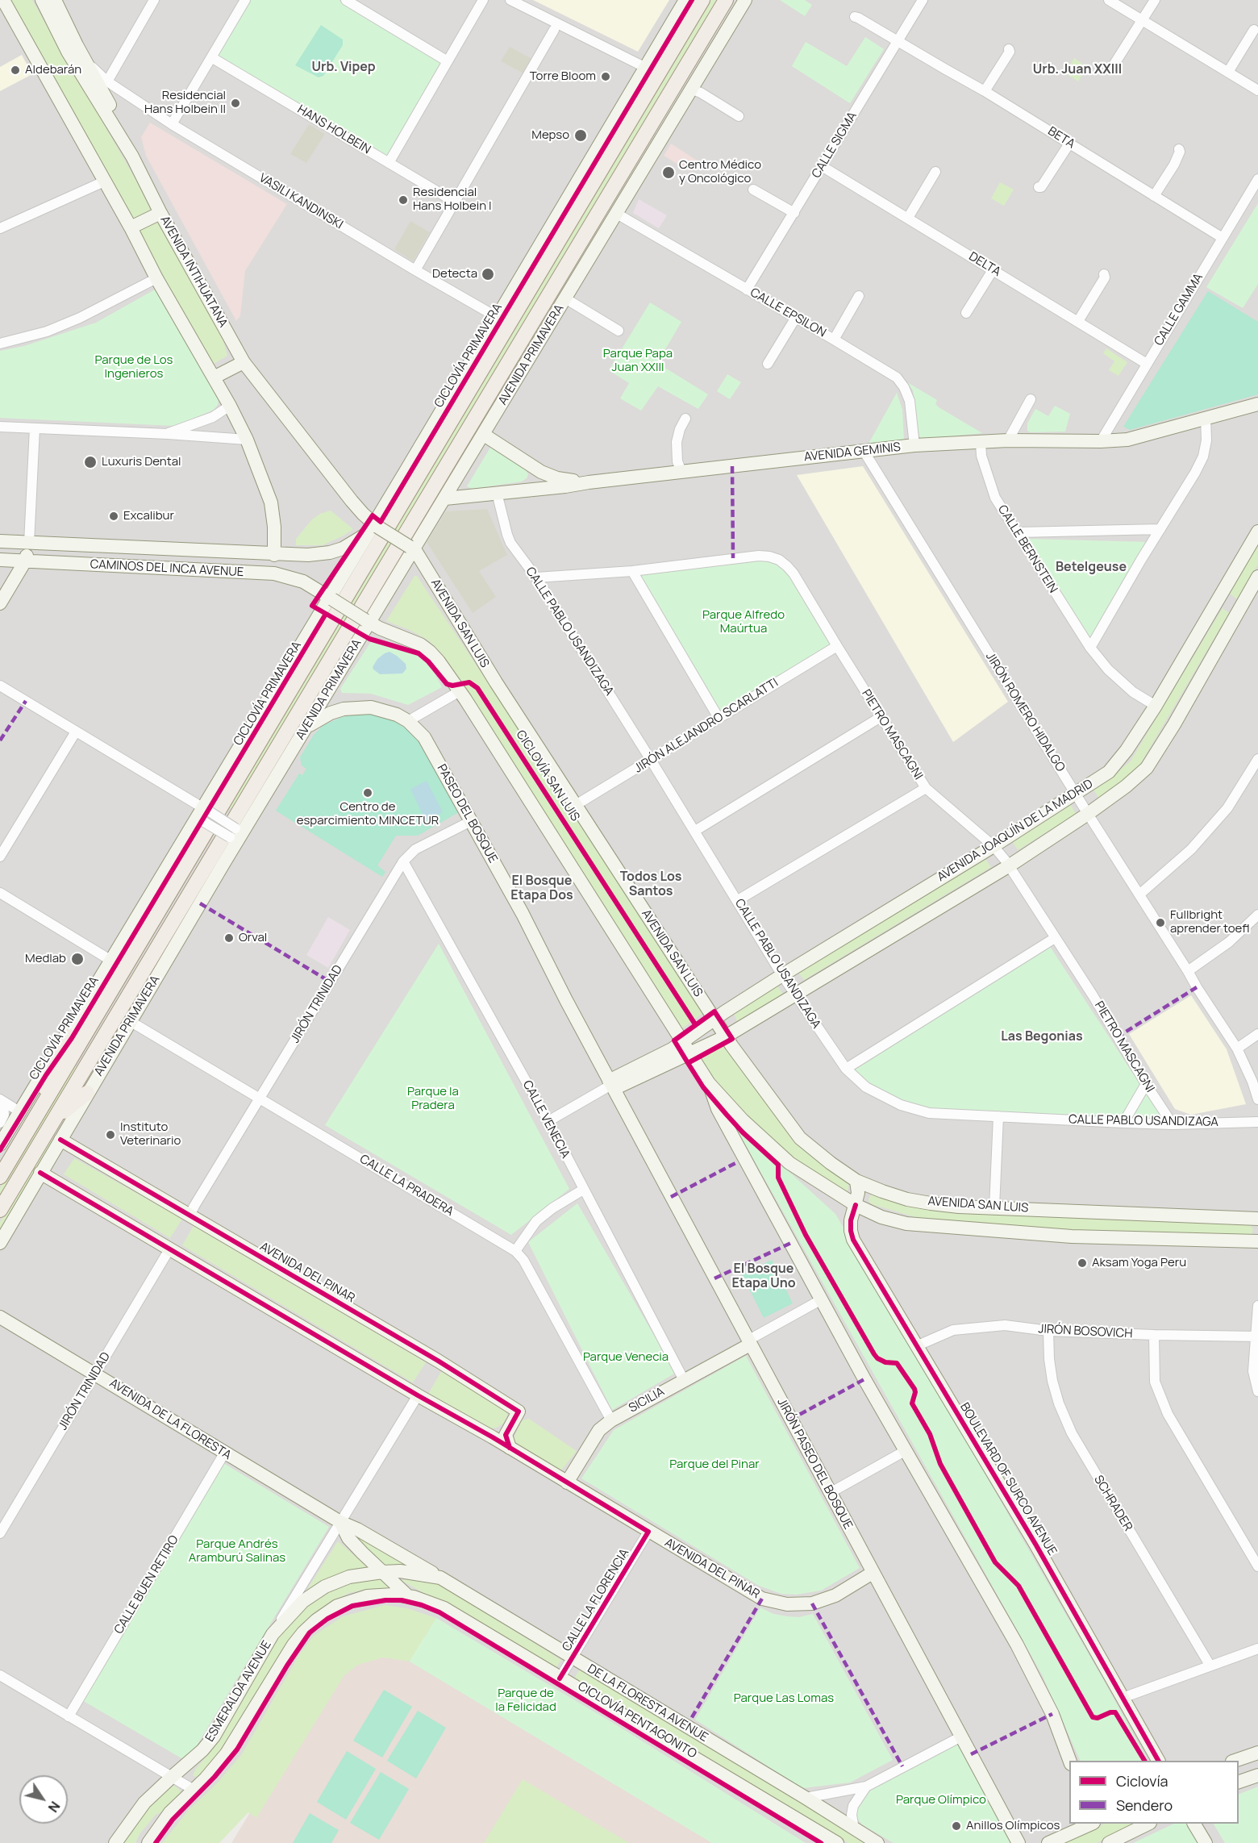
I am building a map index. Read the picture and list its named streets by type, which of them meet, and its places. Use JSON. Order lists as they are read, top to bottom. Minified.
{"streets":{"main road":["AVENIDA INTIHUATANA","AVENIDA PRIMAVERA","AVENIDA GEMINIS","CAMINOS DEL INCA AVENUE","AVENIDA SAN LUIS","PASEO DEL BOSQUE","AVENIDA JOAQUÍN DE LA MADRID","AVENIDA DEL PINAR","SICILIA","AVENIDA DE LA FLORESTA","JIRÓN PASEO DEL BOSQUE","BOULEVARD OF SURCO AVENUE","ESMERALDA AVENUE","DE LA FLORESTA AVENUE"],"street":["HANS HOLBEIN","BETA","CALLE SIGMA","VASILI KANDINSKI","DELTA","CALLE GAMMA","CALLE EPSILON","CALLE BERNSTEIN","CALLE PABLO USANDIZAGA","JIRÓN ROMERO HIDALGO","JIRÓN ALEJANDRO SCARLATTI","PIETRO MASCAGNI","JIRÓN TRINIDAD","CALLE VENECIA","CALLE LA PRADERA","JIRÓN BOSOVICH","SCHRADER","CALLE BUEN RETIRO","CALLE LA FLORENCIA"],"cycle path":["CICLOVÍA PRIMAVERA","CICLOVÍA PENTAGONITO"]},"crossings":[["BETA","CALLE SIGMA"],["BETA","CALLE GAMMA"],["CALLE SIGMA","DELTA"],["CALLE SIGMA","CALLE EPSILON"],["DELTA","CALLE GAMMA"],["AVENIDA INTIHUATANA","CAMINOS DEL INCA AVENUE"],["AVENIDA INTIHUATANA","AVENIDA SAN LUIS"],["CALLE GAMMA","AVENIDA GEMINIS"],["CALLE EPSILON","AVENIDA PRIMAVERA"],["CALLE EPSILON","AVENIDA GEMINIS"],["AVENIDA PRIMAVERA","AVENIDA GEMINIS"],["AVENIDA PRIMAVERA","AVENIDA SAN LUIS"],["AVENIDA PRIMAVERA","PASEO DEL BOSQUE"],["AVENIDA PRIMAVERA","CALLE LA PRADERA"],["AVENIDA PRIMAVERA","AVENIDA DEL PINAR"],["AVENIDA GEMINIS","CALLE BERNSTEIN"],["AVENIDA GEMINIS","CALLE PABLO USANDIZAGA"],["AVENIDA GEMINIS","JIRÓN ROMERO HIDALGO"],["CALLE BERNSTEIN","AVENIDA JOAQUÍN DE LA MADRID"],["CAMINOS DEL INCA AVENUE","AVENIDA SAN LUIS"],["AVENIDA SAN LUIS","JIRÓN ALEJANDRO SCARLATTI"],["AVENIDA SAN LUIS","AVENIDA JOAQUÍN DE LA MADRID"],["AVENIDA SAN LUIS","BOULEVARD OF SURCO AVENUE"],["CALLE PABLO USANDIZAGA","JIRÓN ALEJANDRO SCARLATTI"],["CALLE PABLO USANDIZAGA","PIETRO MASCAGNI"],["CALLE PABLO USANDIZAGA","AVENIDA JOAQUÍN DE LA MADRID"],["JIRÓN ROMERO HIDALGO","AVENIDA JOAQUÍN DE LA MADRID"],["JIRÓN ALEJANDRO SCARLATTI","PIETRO MASCAGNI"],["PIETRO MASCAGNI","AVENIDA JOAQUÍN DE LA MADRID"],["PASEO DEL BOSQUE","JIRÓN TRINIDAD"],["PASEO DEL BOSQUE","JIRÓN PASEO DEL BOSQUE"],["JIRÓN TRINIDAD","CALLE VENECIA"],["JIRÓN TRINIDAD","CALLE LA PRADERA"],["JIRÓN TRINIDAD","AVENIDA DEL PINAR"],["JIRÓN TRINIDAD","AVENIDA DE LA FLORESTA"],["CALLE VENECIA","SICILIA"],["CALLE LA PRADERA","SICILIA"],["AVENIDA DEL PINAR","SICILIA"],["AVENIDA DEL PINAR","JIRÓN PASEO DEL BOSQUE"],["AVENIDA DEL PINAR","CALLE LA FLORENCIA"],["JIRÓN BOSOVICH","BOULEVARD OF SURCO AVENUE"],["JIRÓN BOSOVICH","SCHRADER"],["SICILIA","JIRÓN PASEO DEL BOSQUE"],["AVENIDA DE LA FLORESTA","CALLE BUEN RETIRO"],["AVENIDA DE LA FLORESTA","ESMERALDA AVENUE"],["AVENIDA DE LA FLORESTA","DE LA FLORESTA AVENUE"],["CALLE LA FLORENCIA","DE LA FLORESTA AVENUE"],["ESMERALDA AVENUE","DE LA FLORESTA AVENUE"]],"districts":["Urb. Vipep","Urb. Juan XXIII","Betelgeuse","Todos Los Santos","El Bosque Etapa Dos","Las Begonias","El Bosque Etapa Uno"],"parks":["Parque Papa Juan XXIII","Parque de Los Ingenieros","Parque Alfredo Maúrtua","Parque la Pradera","Parque Venecia","Parque del Pinar","Parque Andrés Aramburú Salinas","Parque de la Felicidad","Parque Las Lomas","Parque Olímpico"],"places":["Aldebarán","Torre Bloom","Residencial Hans Holbein II","Mepso","Centro Médico y Oncológico","Residencial Hans Holbein I","Detecta","Luxuris Dental","Excalibur","Centro de esparcimiento MINCETUR","Fullbright aprender toefl","Orval","Medlab","Instituto Veterinario","Aksam Yoga Peru","Anillos Olímpicos"],"legend":["Ciclovía","Sendero"],"north":"bottom right"}
